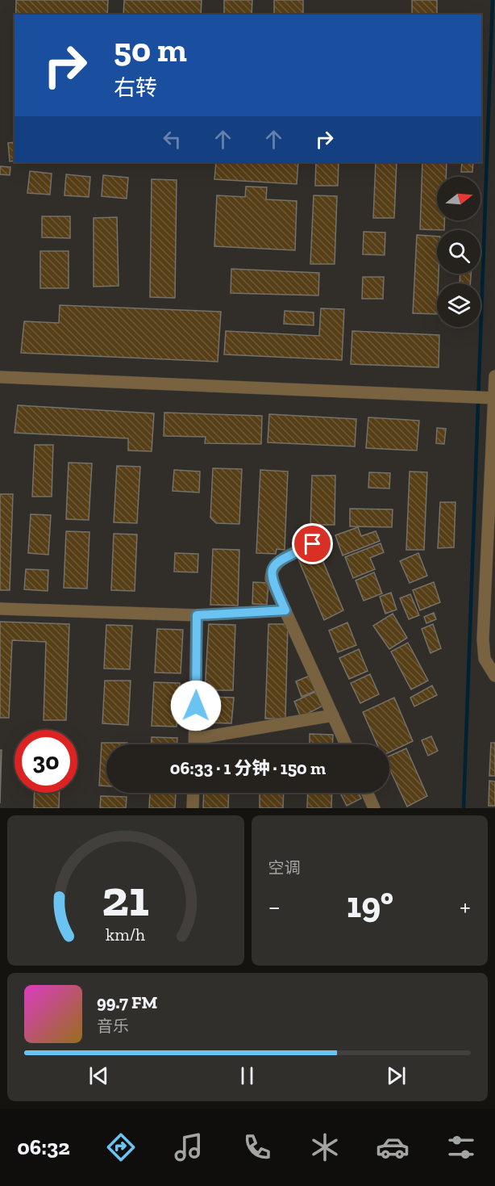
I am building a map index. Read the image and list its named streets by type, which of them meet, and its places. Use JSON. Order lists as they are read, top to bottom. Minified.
{"north":"right","page":{"turn":["50 m","右转"],"limit":"30","trip":"06:33 · 1 分钟 · 150 m","tile":"空调","heat":["−","19°","+"],"song":["99.7 FM","音乐"],"tabs":"06:32","gauge":["21","km/h"]}}
